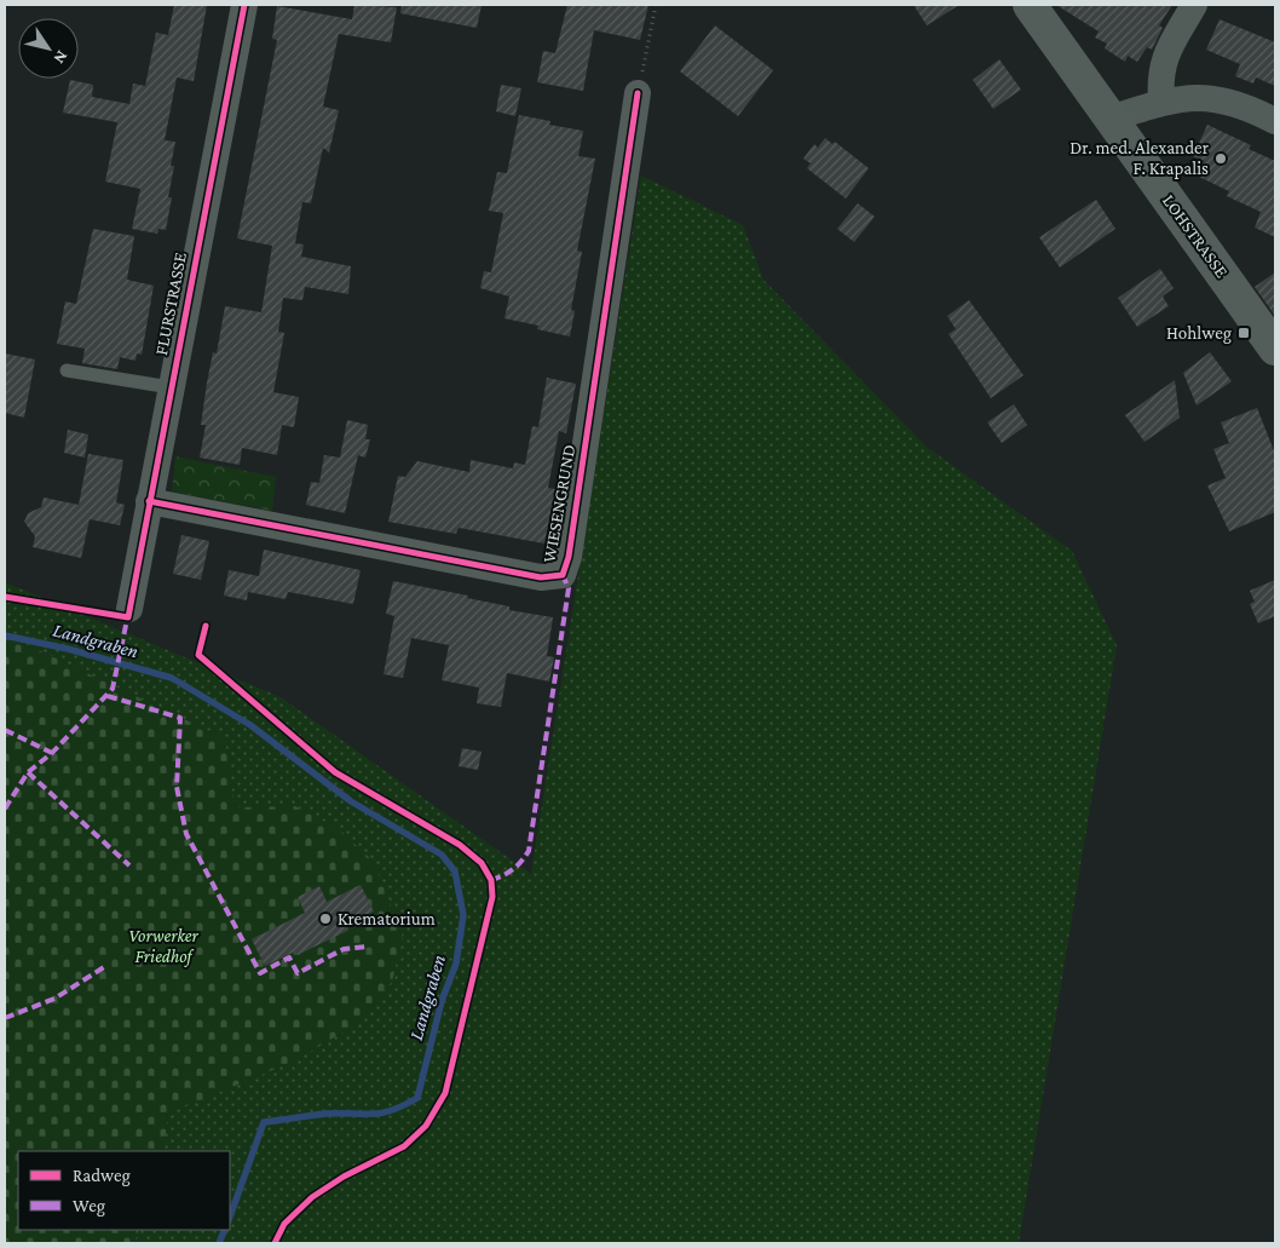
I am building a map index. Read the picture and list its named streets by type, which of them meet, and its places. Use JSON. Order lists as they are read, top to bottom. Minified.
{"streets":{"main road":["LOHSTRASSE"],"street":["FLURSTRASSE","WIESENGRUND"]},"crossings":[["FLURSTRASSE","WIESENGRUND"]],"water":["Landgraben"],"parks":["Vorwerker Friedhof"],"places":{"other":["Dr. med. Alexander F. Krapalis","Krematorium"],"transit":["Hohlweg"]},"legend":["Radweg","Weg"],"north":"bottom right"}
